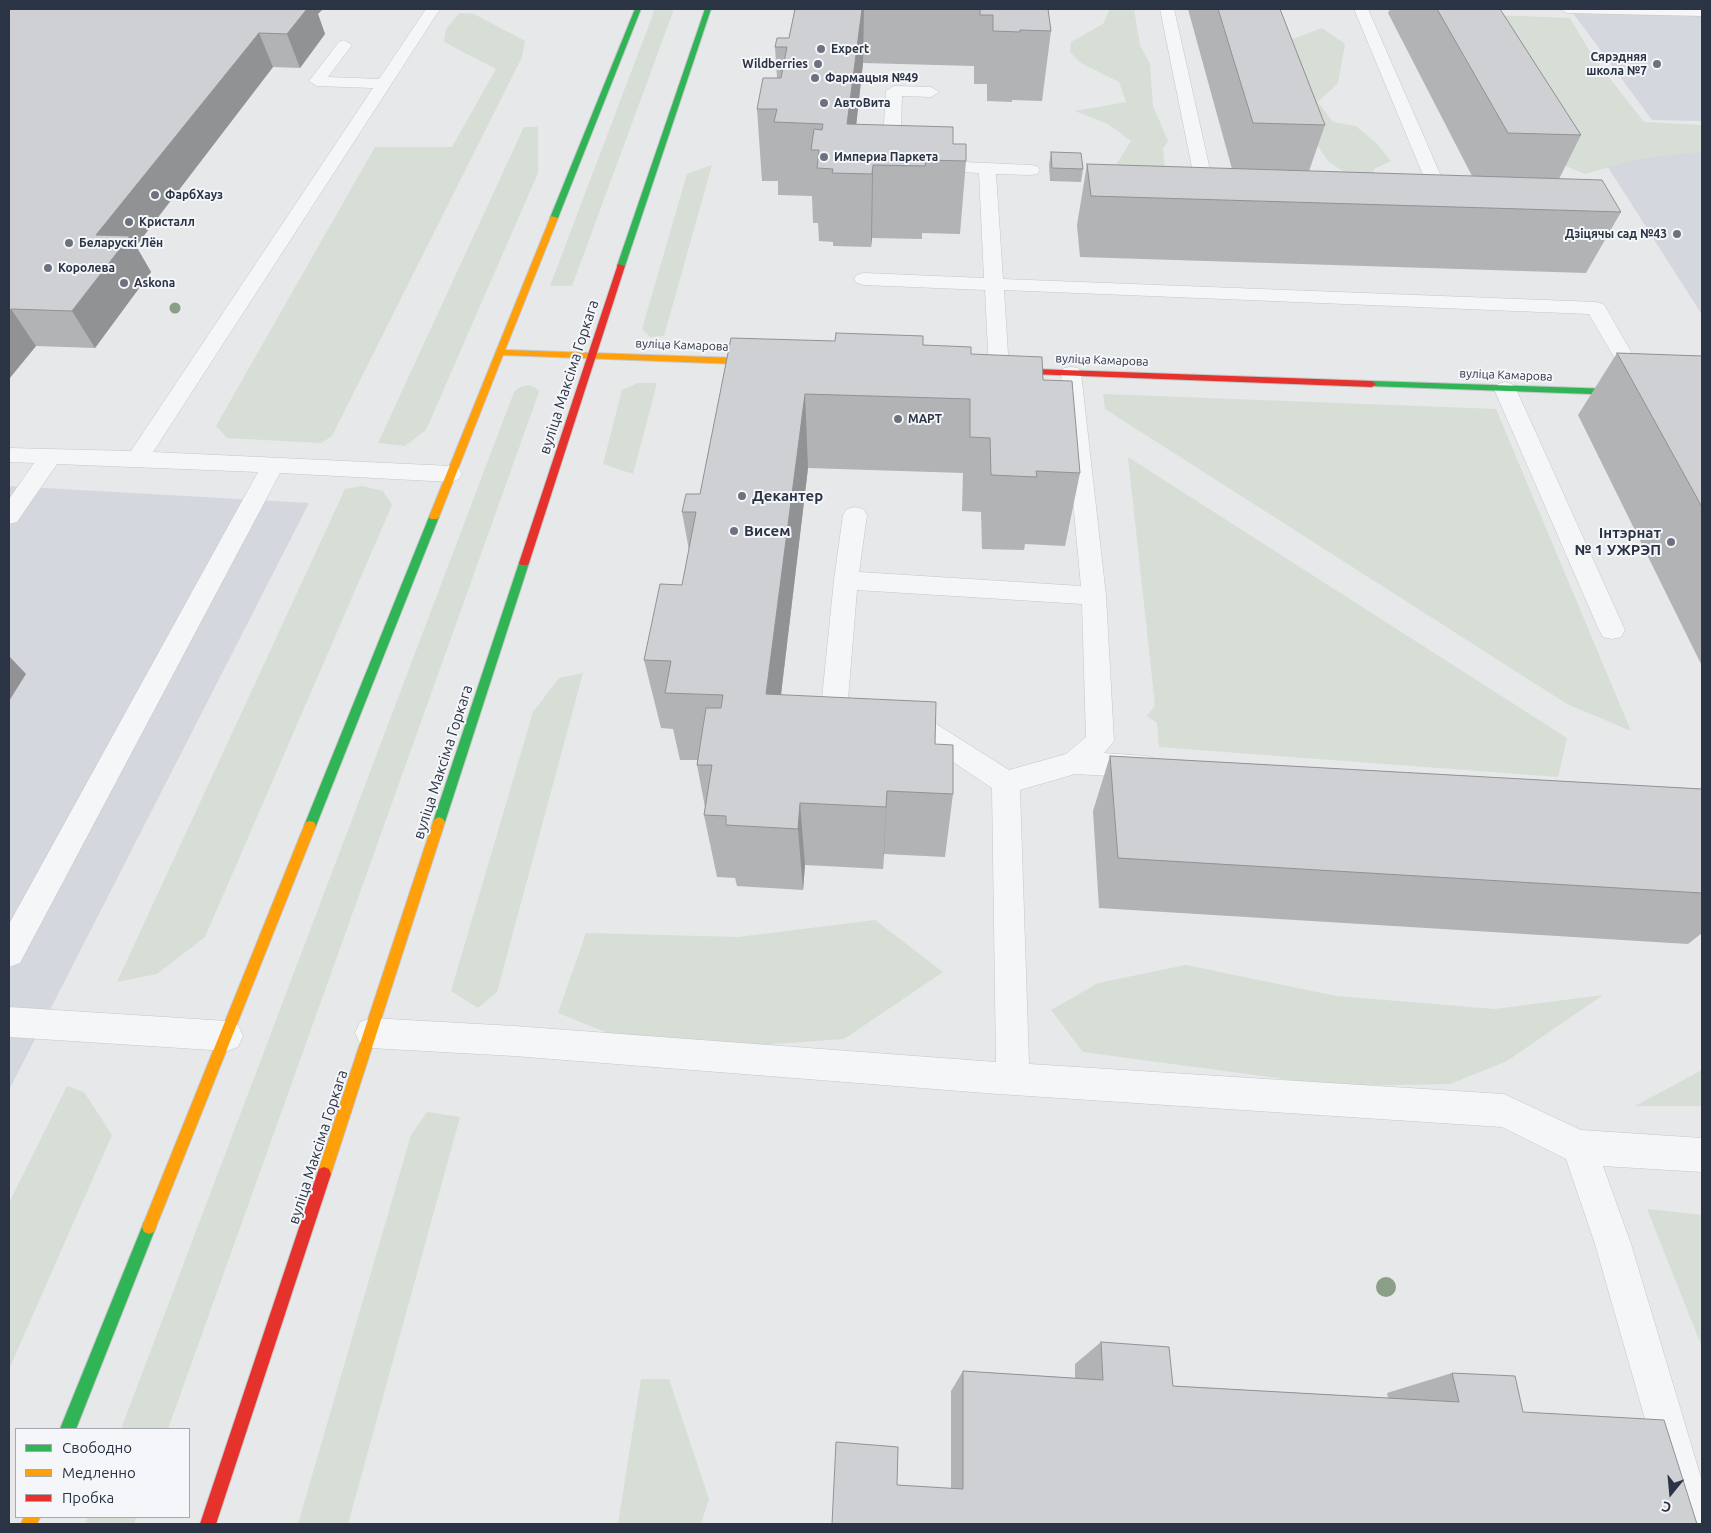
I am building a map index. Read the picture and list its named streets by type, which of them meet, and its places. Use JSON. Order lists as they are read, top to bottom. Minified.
{"streets":{"main road":["вуліца Камарова","вуліца Максіма Горкага"]},"crossings":[["вуліца Камарова","вуліца Максіма Горкага"]],"places":["Expert","Wildberries","Сярэдняя школа №7","Фармацыя №49","АвтоВита","Империа Паркета","ФарбХауз","Кристалл","Дзіцячы сад №43","Беларускі Лён","Королева","Askona","МАРТ","Декантер","Висем","Інтэрнат № 1 УЖРЭП"],"legend":["Свободно","Медленно","Пробка"],"north":"bottom"}
